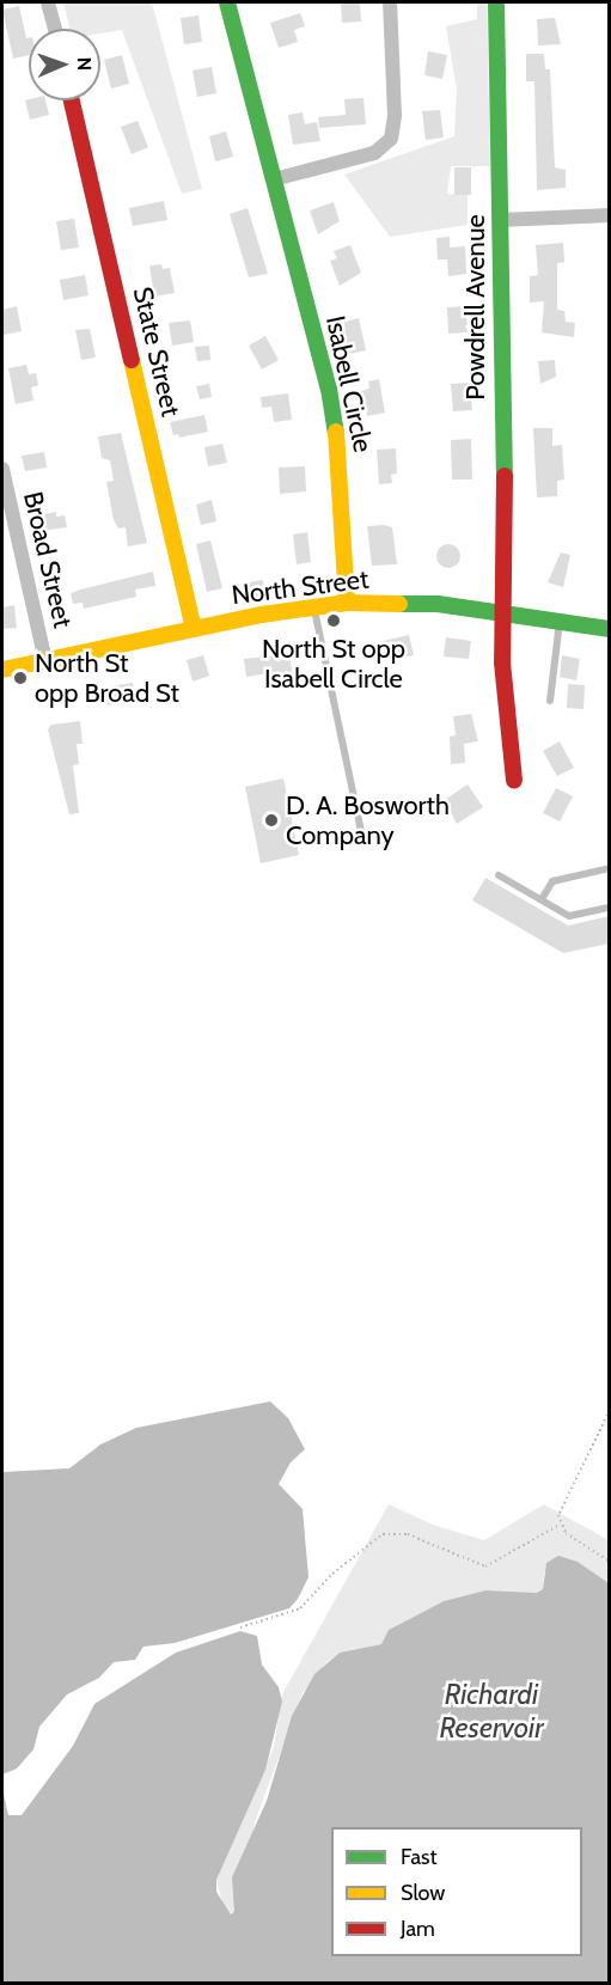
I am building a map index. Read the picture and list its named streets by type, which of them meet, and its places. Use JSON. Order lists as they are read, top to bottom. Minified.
{"streets":{"street":["Powdrell Avenue","State Street","Isabell Circle","Broad Street","North Street"]},"crossings":[["Powdrell Avenue","North Street"],["State Street","North Street"],["Isabell Circle","North Street"],["Broad Street","North Street"]],"water":["Richardi Reservoir"],"places":["North St opp Isabell Circle","North St opp Broad St","D. A. Bosworth Company"],"legend":["Fast","Slow","Jam"],"north":"right"}
